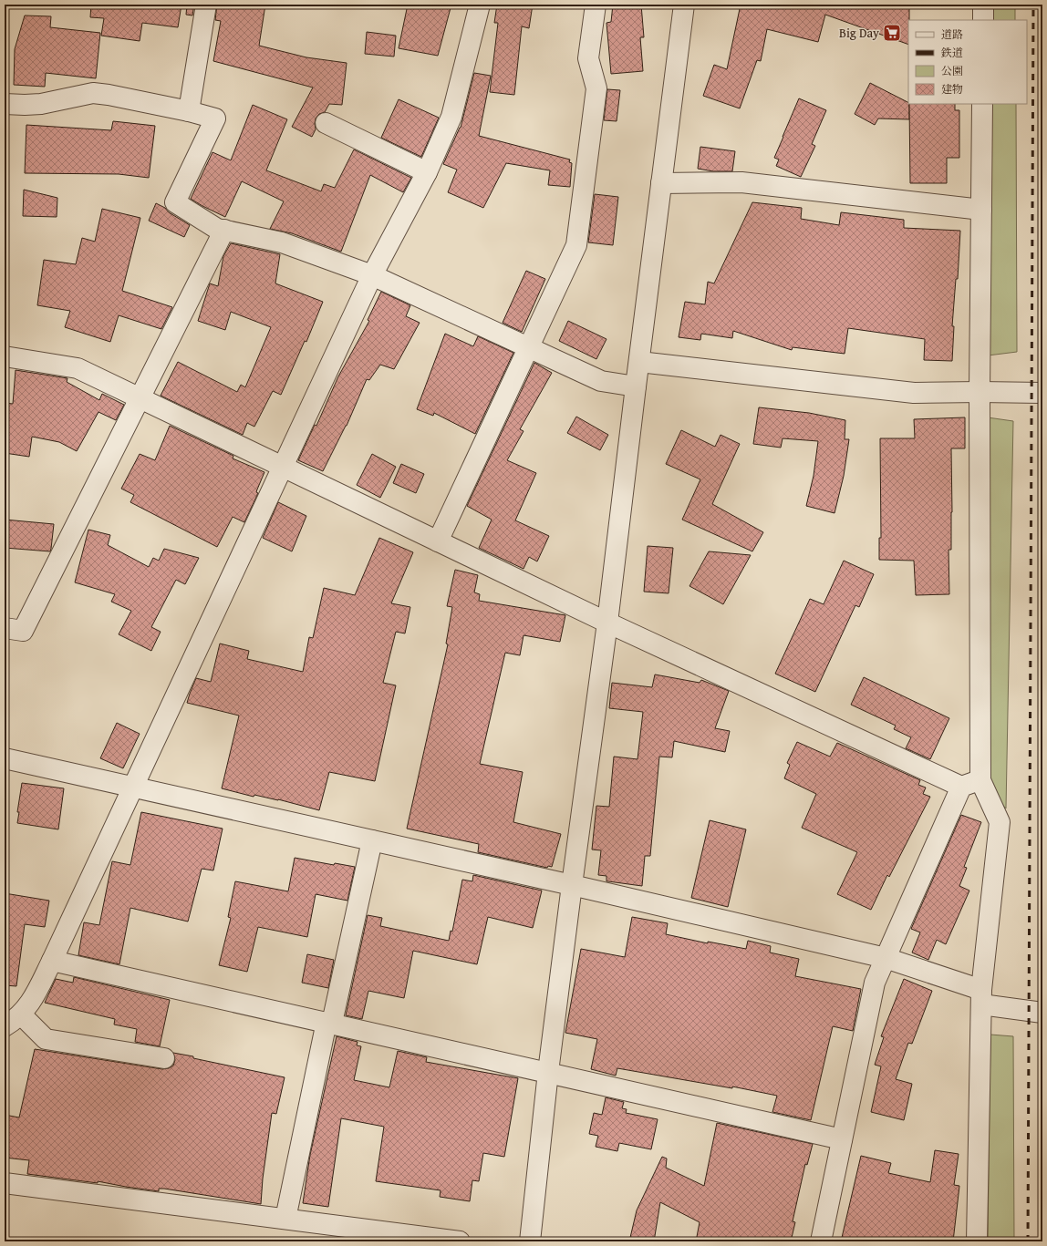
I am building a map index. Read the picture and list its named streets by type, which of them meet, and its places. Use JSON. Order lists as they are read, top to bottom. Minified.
{"places":{"supermarket":["Big Day"]},"legend":["道路","鉄道","公園","建物"]}
